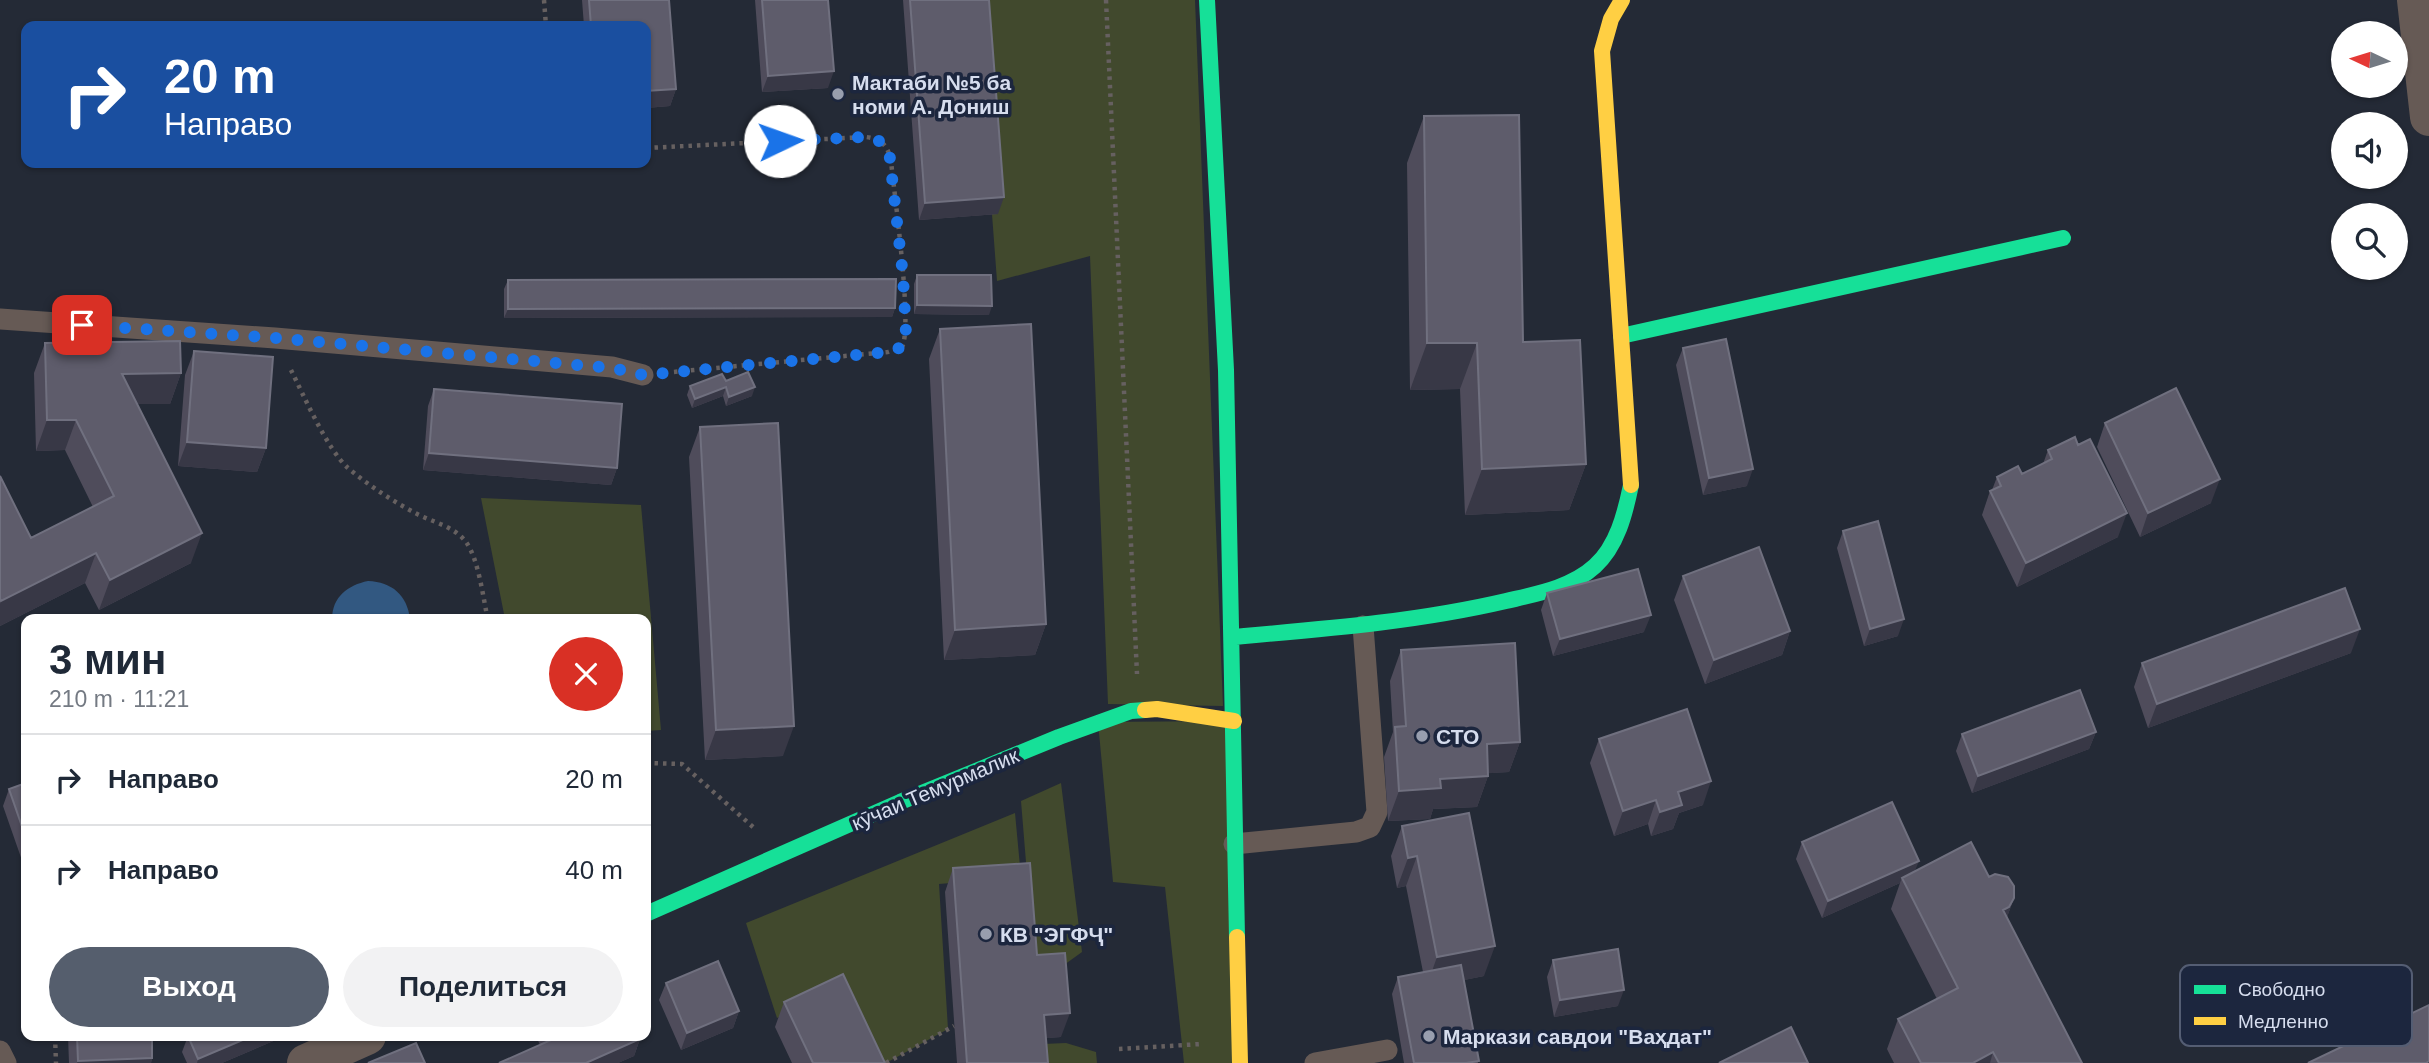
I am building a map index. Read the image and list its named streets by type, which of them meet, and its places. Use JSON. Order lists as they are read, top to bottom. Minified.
{"streets":{"main road":["кӯчаи Темурмалик"]},"places":["Мактаби №5 ба номи А. Дониш","СТО","КВ \"ЭГФҶ\"","Маркази савдои \"Ваҳдат\""],"legend":["Свободно","Медленно"],"north":"left","page":{"turn":["20 m","Направо"],"heading":["3 мин","210 m · 11:21"],"list":[{"name":"Направо","value":"20 m"},{"name":"Направо","value":"40 m"}],"buttons":["Выход","Поделиться"]}}
